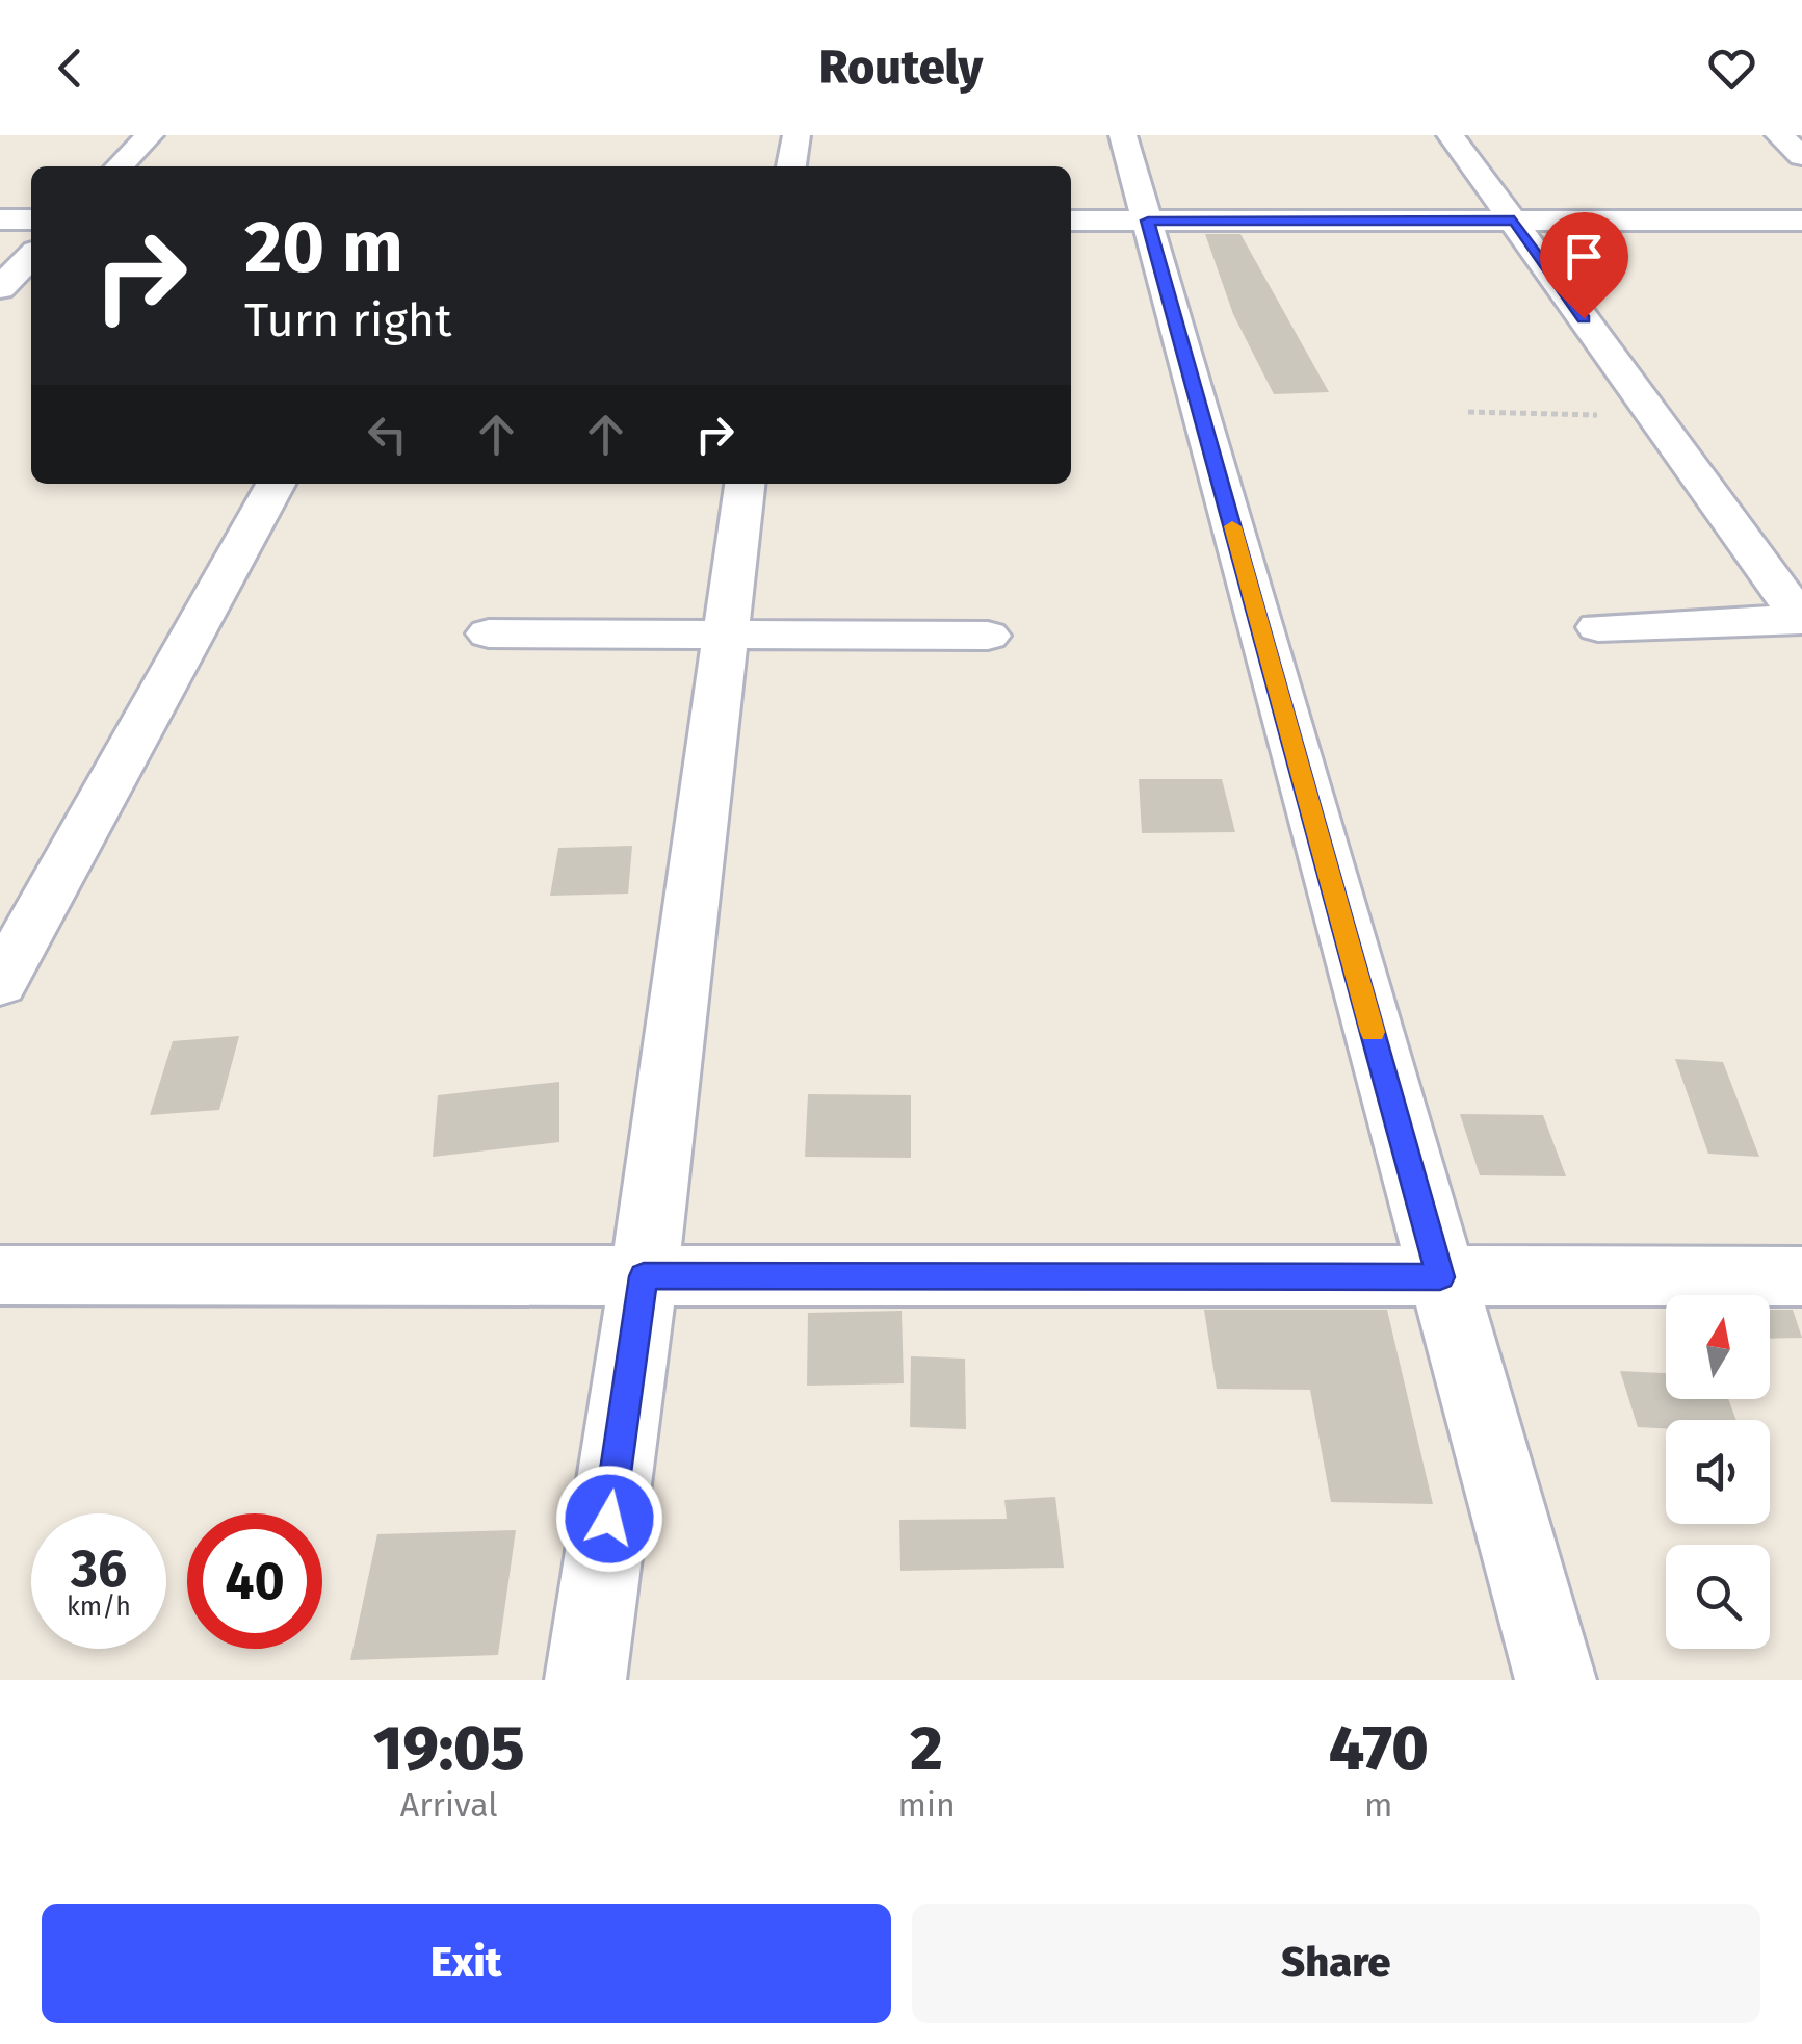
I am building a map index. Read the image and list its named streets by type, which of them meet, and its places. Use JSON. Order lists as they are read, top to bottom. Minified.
{"north":"top","page":{"header":"Routely","turn":["20 m","Turn right"],"speed":"36 km/h","limit":"40","eta":["19:05","Arrival","2","min","470","m"],"buttons":["Exit","Share"]}}
